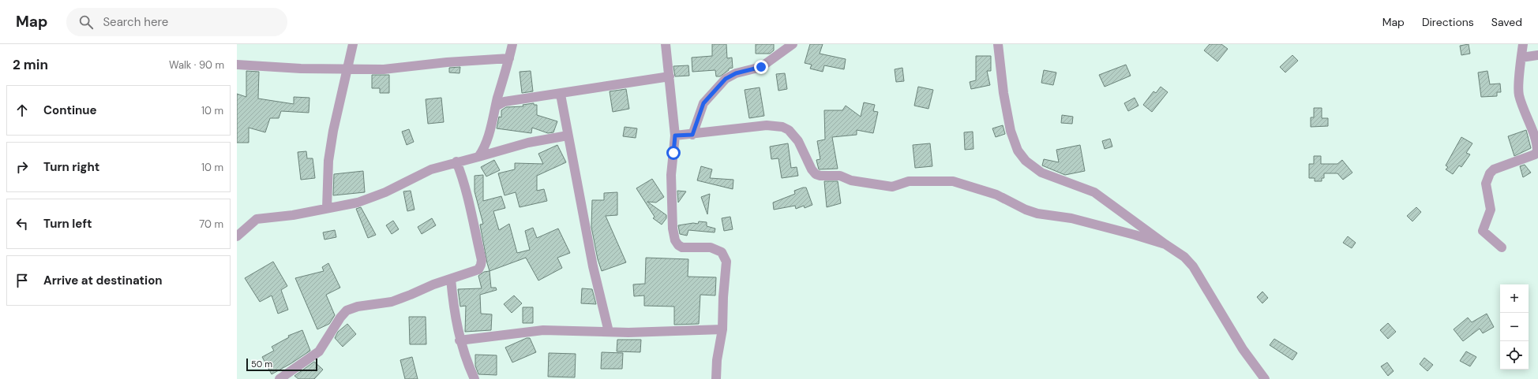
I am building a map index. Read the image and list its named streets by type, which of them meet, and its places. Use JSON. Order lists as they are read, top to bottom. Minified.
{"scale_bar":"50 m","page":{"header":"Map","search":"Search here","nav":["Map","Directions","Saved"],"heading":["2 min","Walk · 90 m"],"list":[["Continue","10 m"],["Turn right","10 m"],["Turn left","70 m"],"Arrive at destination"],"map_buttons":["+","−"],"scale":"50 m"}}
